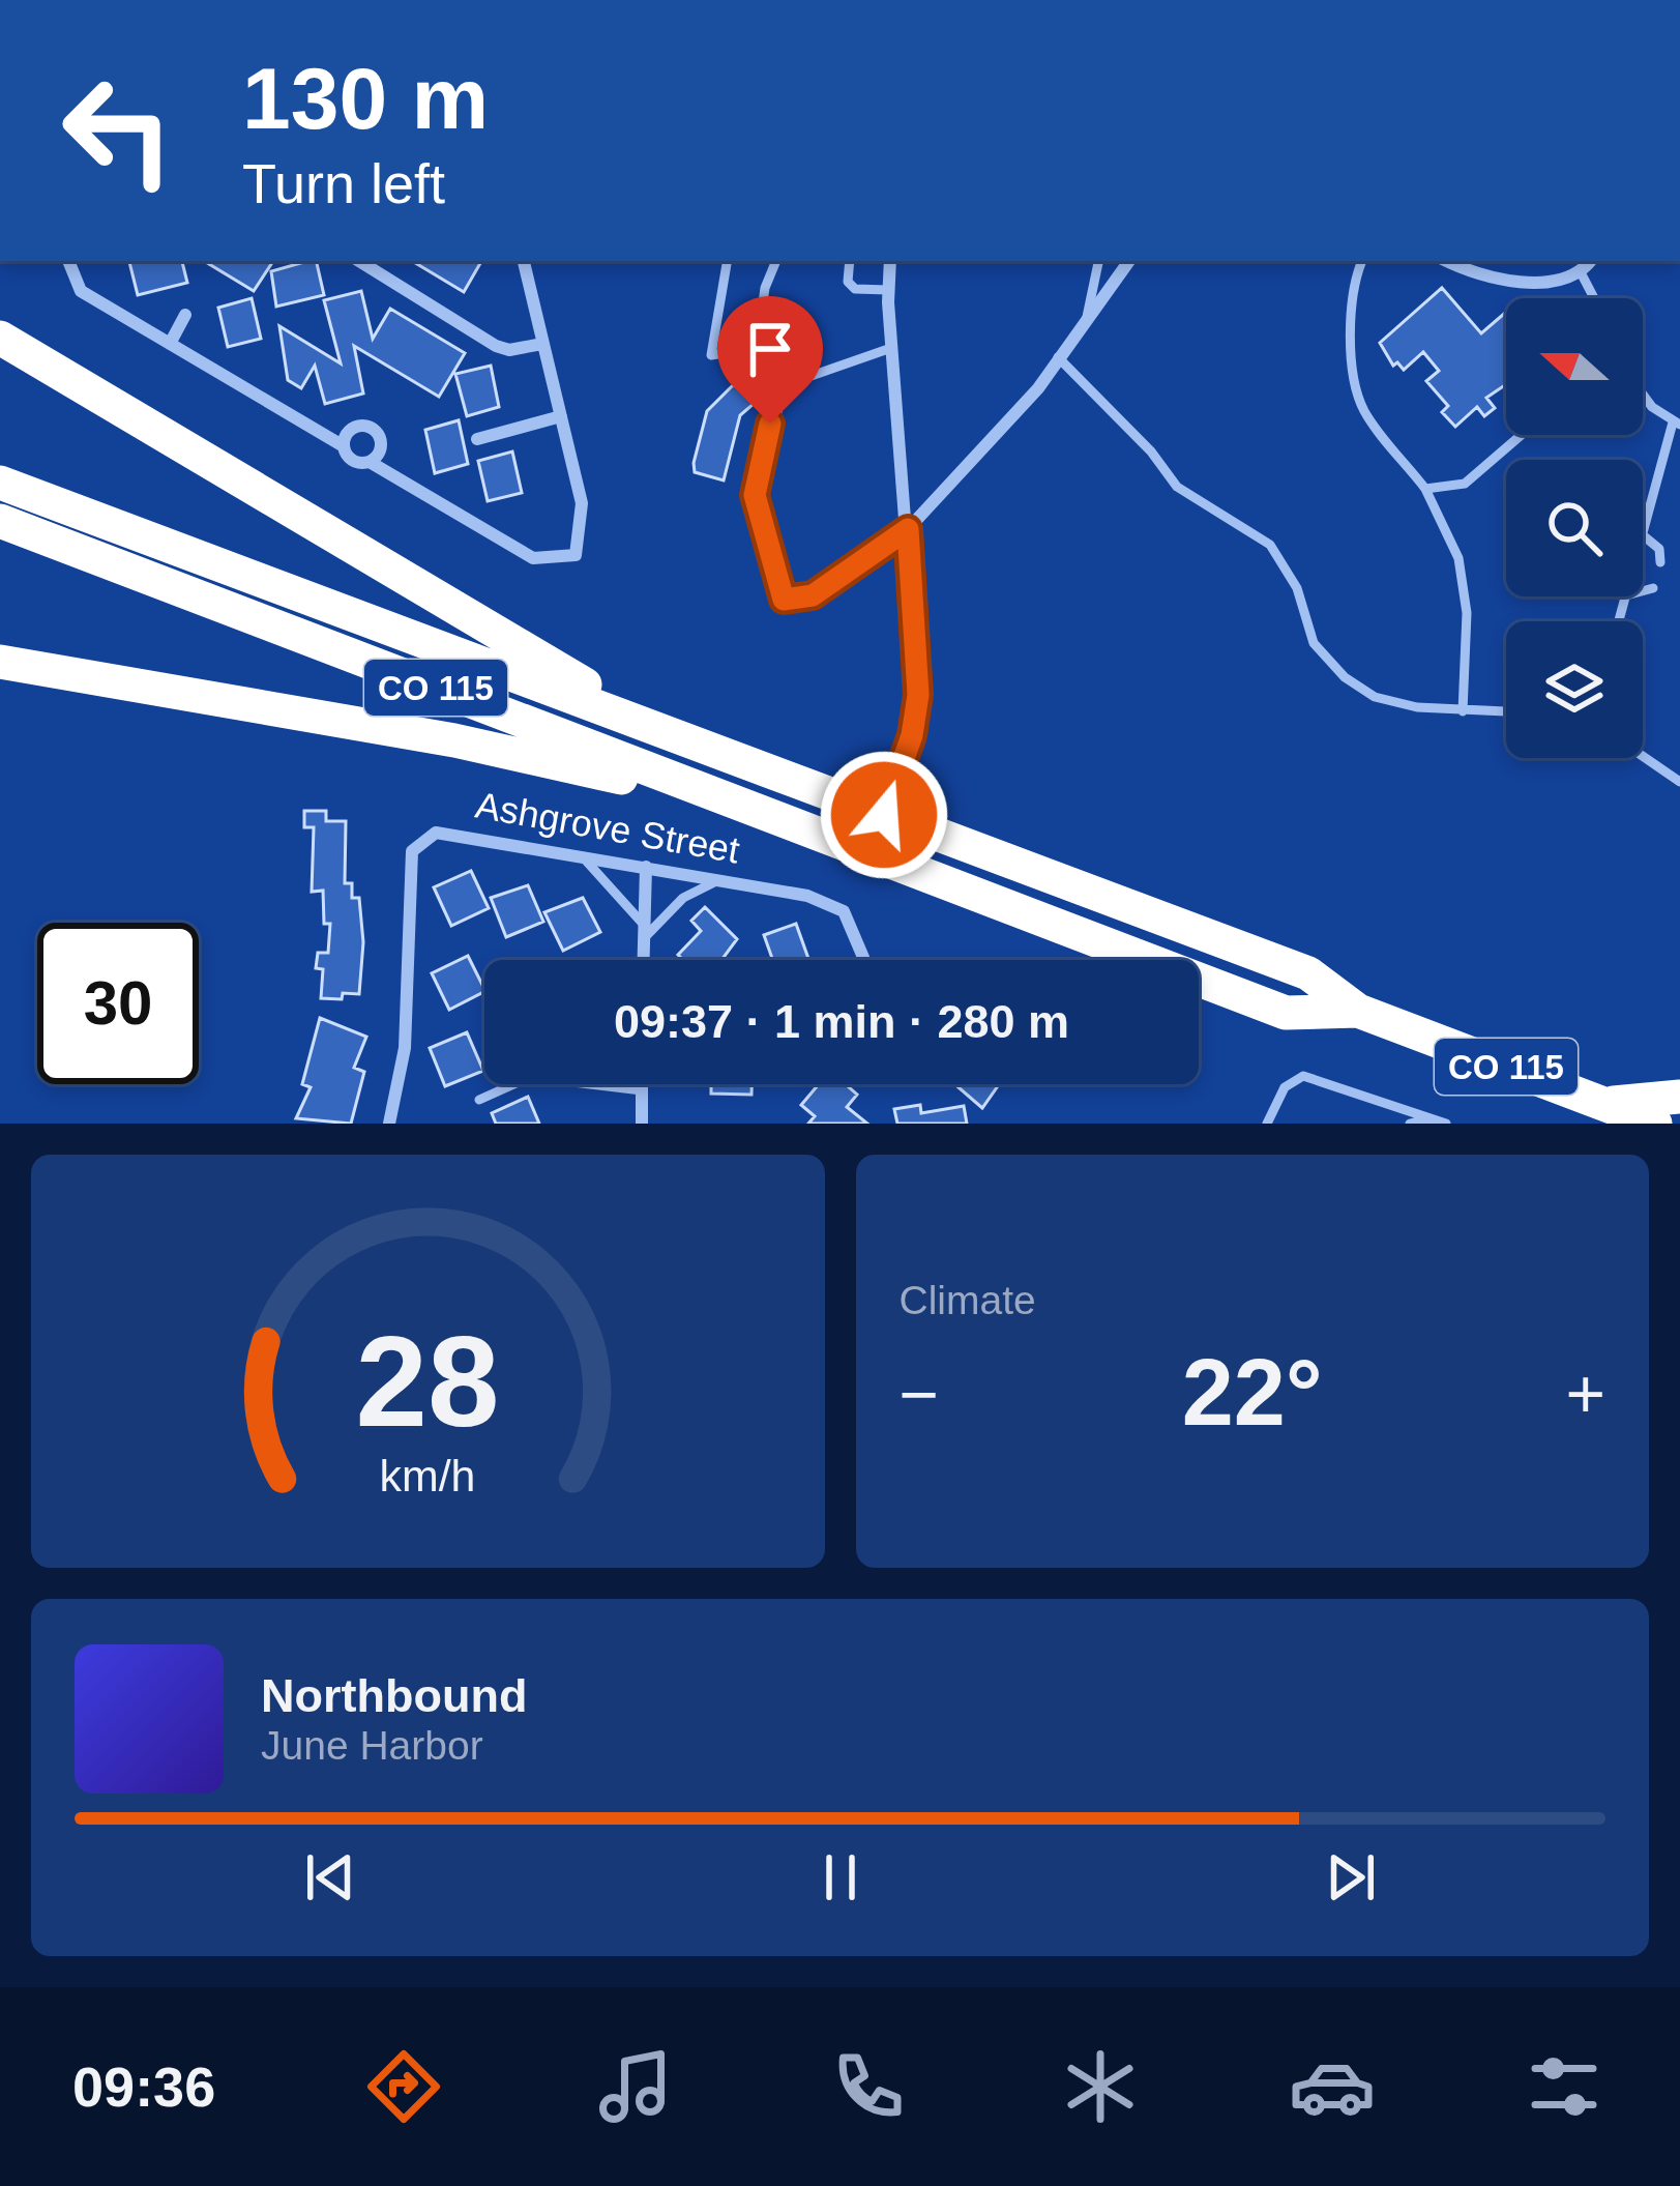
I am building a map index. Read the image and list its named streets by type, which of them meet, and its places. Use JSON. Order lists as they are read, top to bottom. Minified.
{"streets":{"highway":["CO 115"],"street":["Ashgrove Street"]},"north":"left","page":{"turn":["130 m","Turn left"],"limit":"30","trip":"09:37 · 1 min · 280 m","tile":"Climate","heat":["−","22°","+"],"song":["Northbound","June Harbor"],"tabs":"09:36","gauge":["28","km/h"]}}
